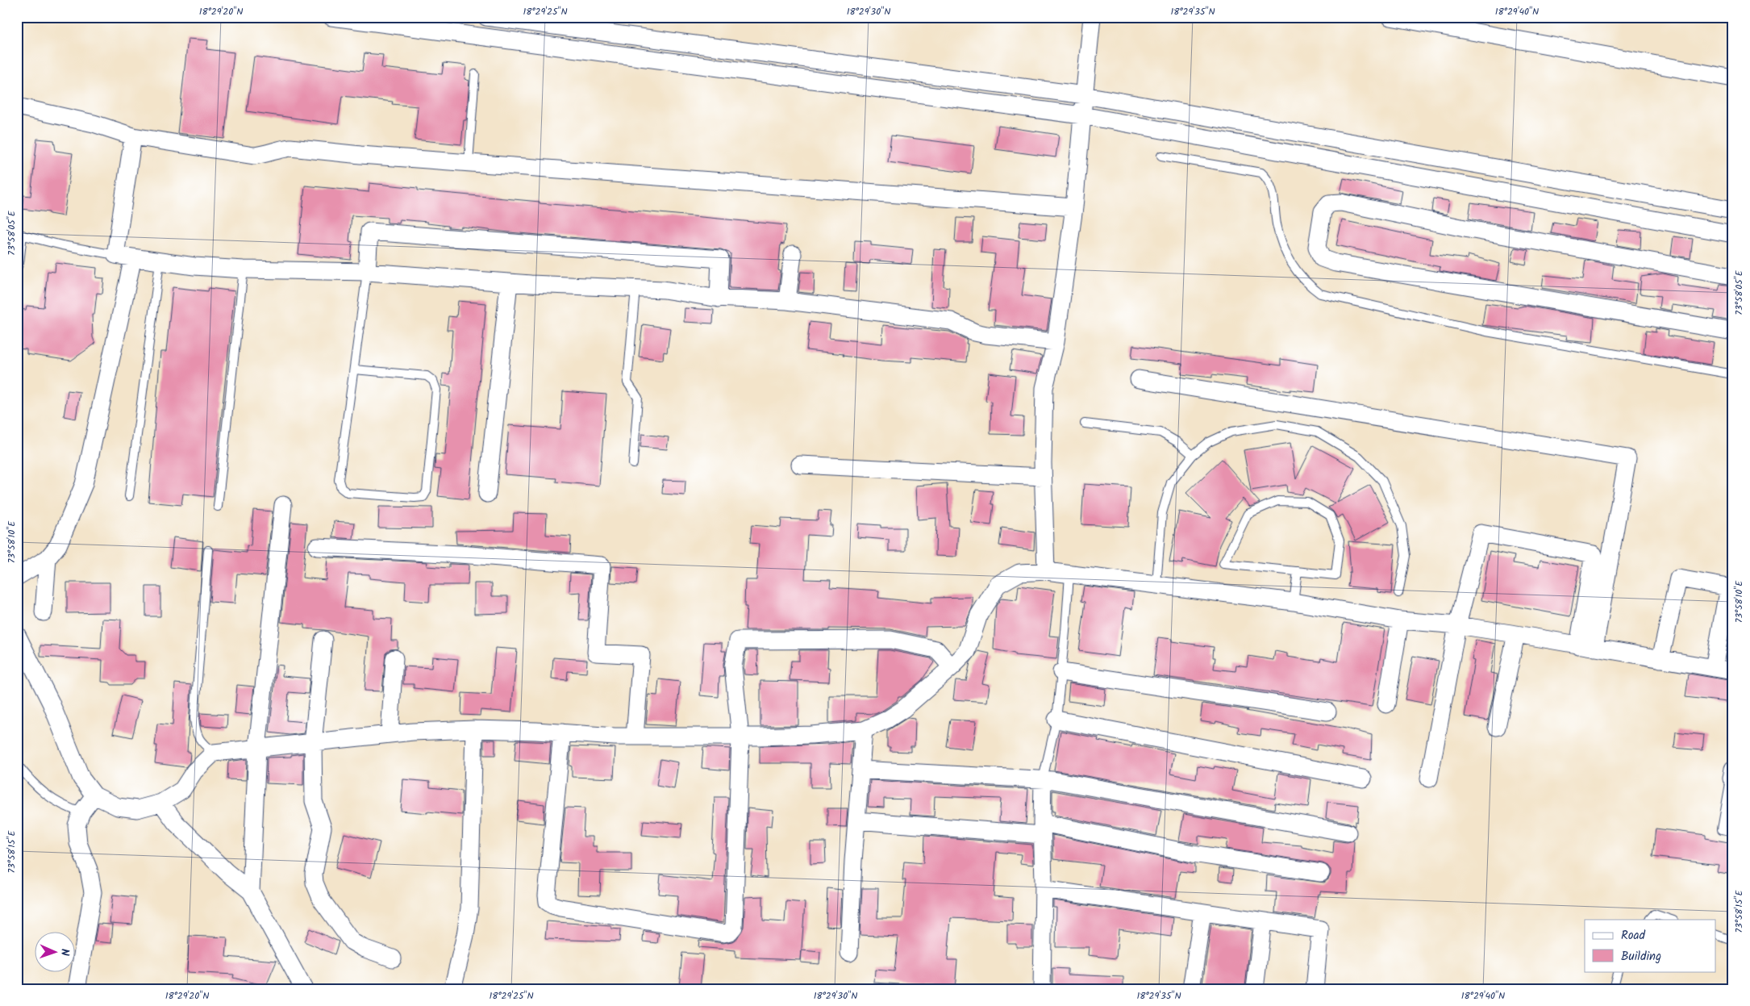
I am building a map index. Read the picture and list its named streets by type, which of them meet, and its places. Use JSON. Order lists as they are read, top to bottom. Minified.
{"legend":["Road","Building"],"north":"right","coordinates":["18°29'20\"N","18°29'25\"N","18°29'30\"N","18°29'35\"N","18°29'40\"N","73°58'05\"E","73°58'10\"E","73°58'15\"E"]}
